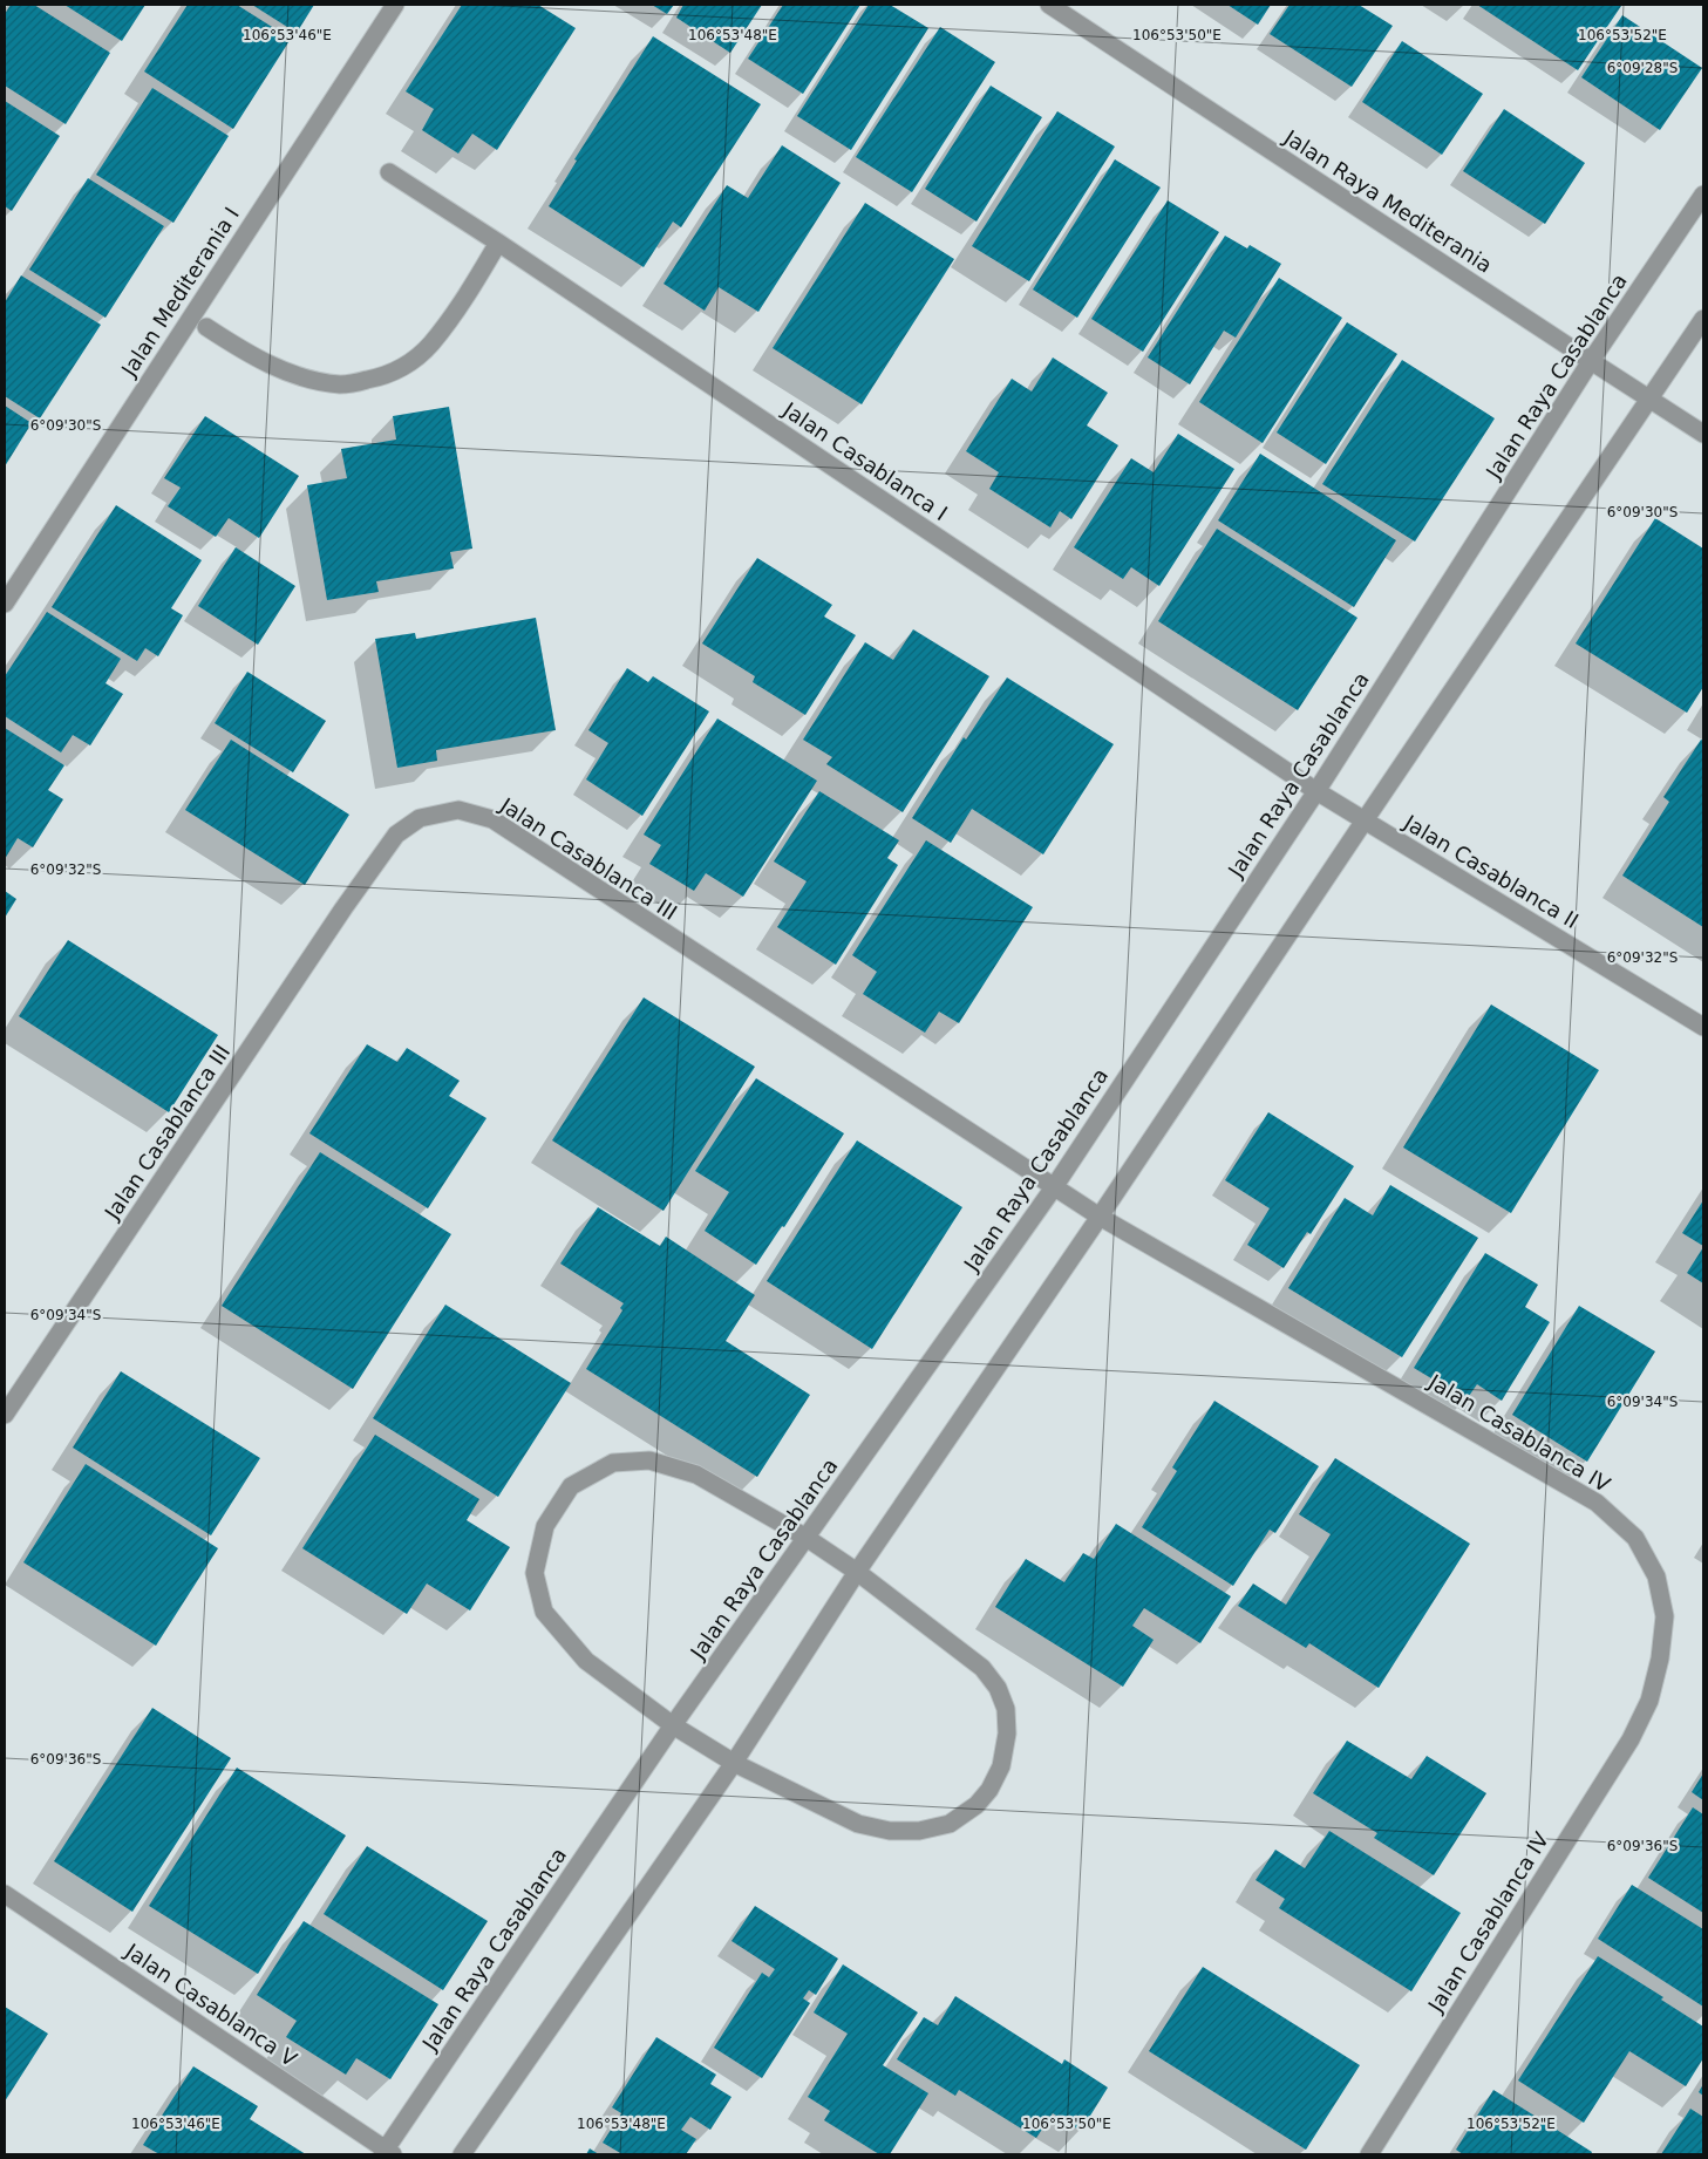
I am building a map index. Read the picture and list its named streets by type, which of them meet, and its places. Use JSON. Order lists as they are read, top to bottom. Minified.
{"streets":{"street":["Jalan Raya Mediterania","Jalan Mediterania I","Jalan Raya Casablanca","Jalan Casablanca I","Jalan Casablanca III","Jalan Casablanca II","Jalan Casablanca IV","Jalan Casablanca V"]},"crossings":[["Jalan Raya Mediterania","Jalan Raya Casablanca"],["Jalan Raya Casablanca","Jalan Casablanca I"],["Jalan Raya Casablanca","Jalan Casablanca III"],["Jalan Raya Casablanca","Jalan Casablanca II"],["Jalan Raya Casablanca","Jalan Casablanca V"],["Jalan Casablanca I","Jalan Casablanca II"],["Jalan Casablanca III","Jalan Casablanca IV"]],"coordinates":["106°53'46\"E","106°53'48\"E","106°53'50\"E","106°53'52\"E","6°09'28\"S","6°09'30\"S","6°09'32\"S","6°09'34\"S","6°09'36\"S"]}
